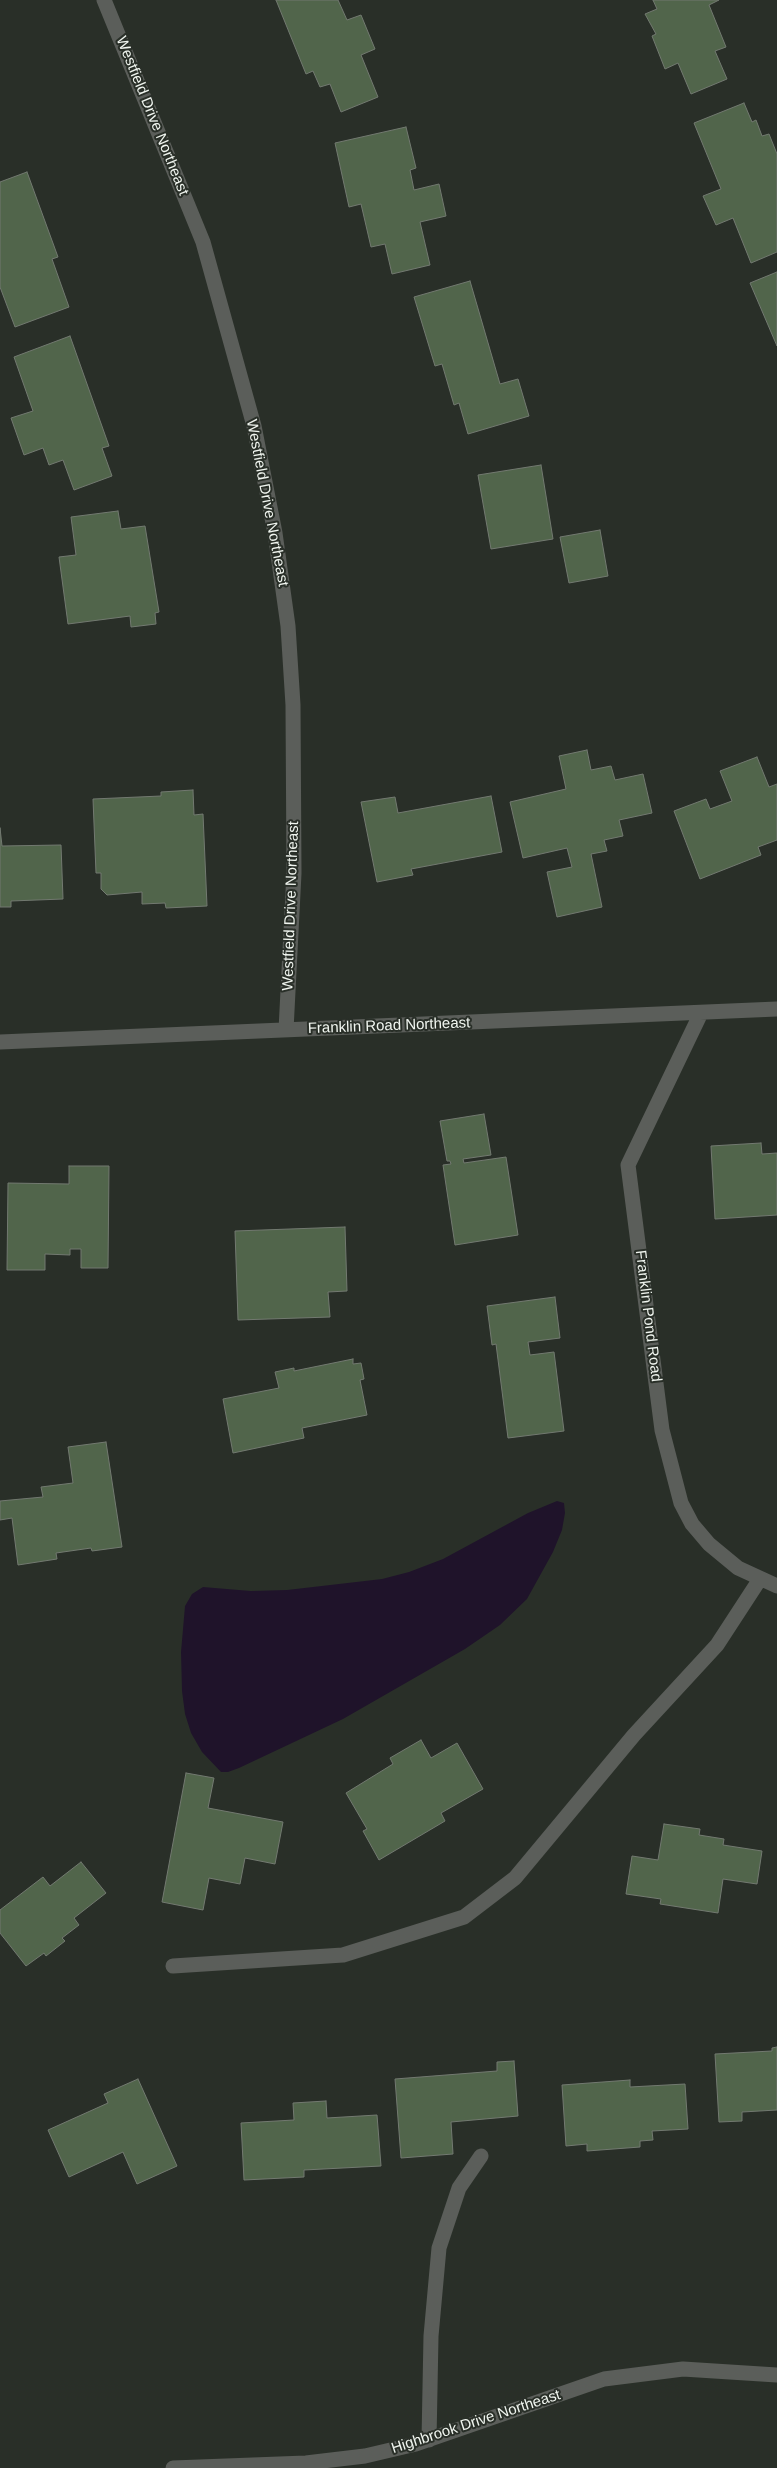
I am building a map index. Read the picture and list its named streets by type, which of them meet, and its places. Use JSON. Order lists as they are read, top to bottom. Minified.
{"streets":{"street":["Westfield Drive Northeast","Franklin Road Northeast","Franklin Pond Road","Highbrook Drive Northeast"]},"crossings":[["Westfield Drive Northeast","Franklin Road Northeast"],["Franklin Road Northeast","Franklin Pond Road"]]}
